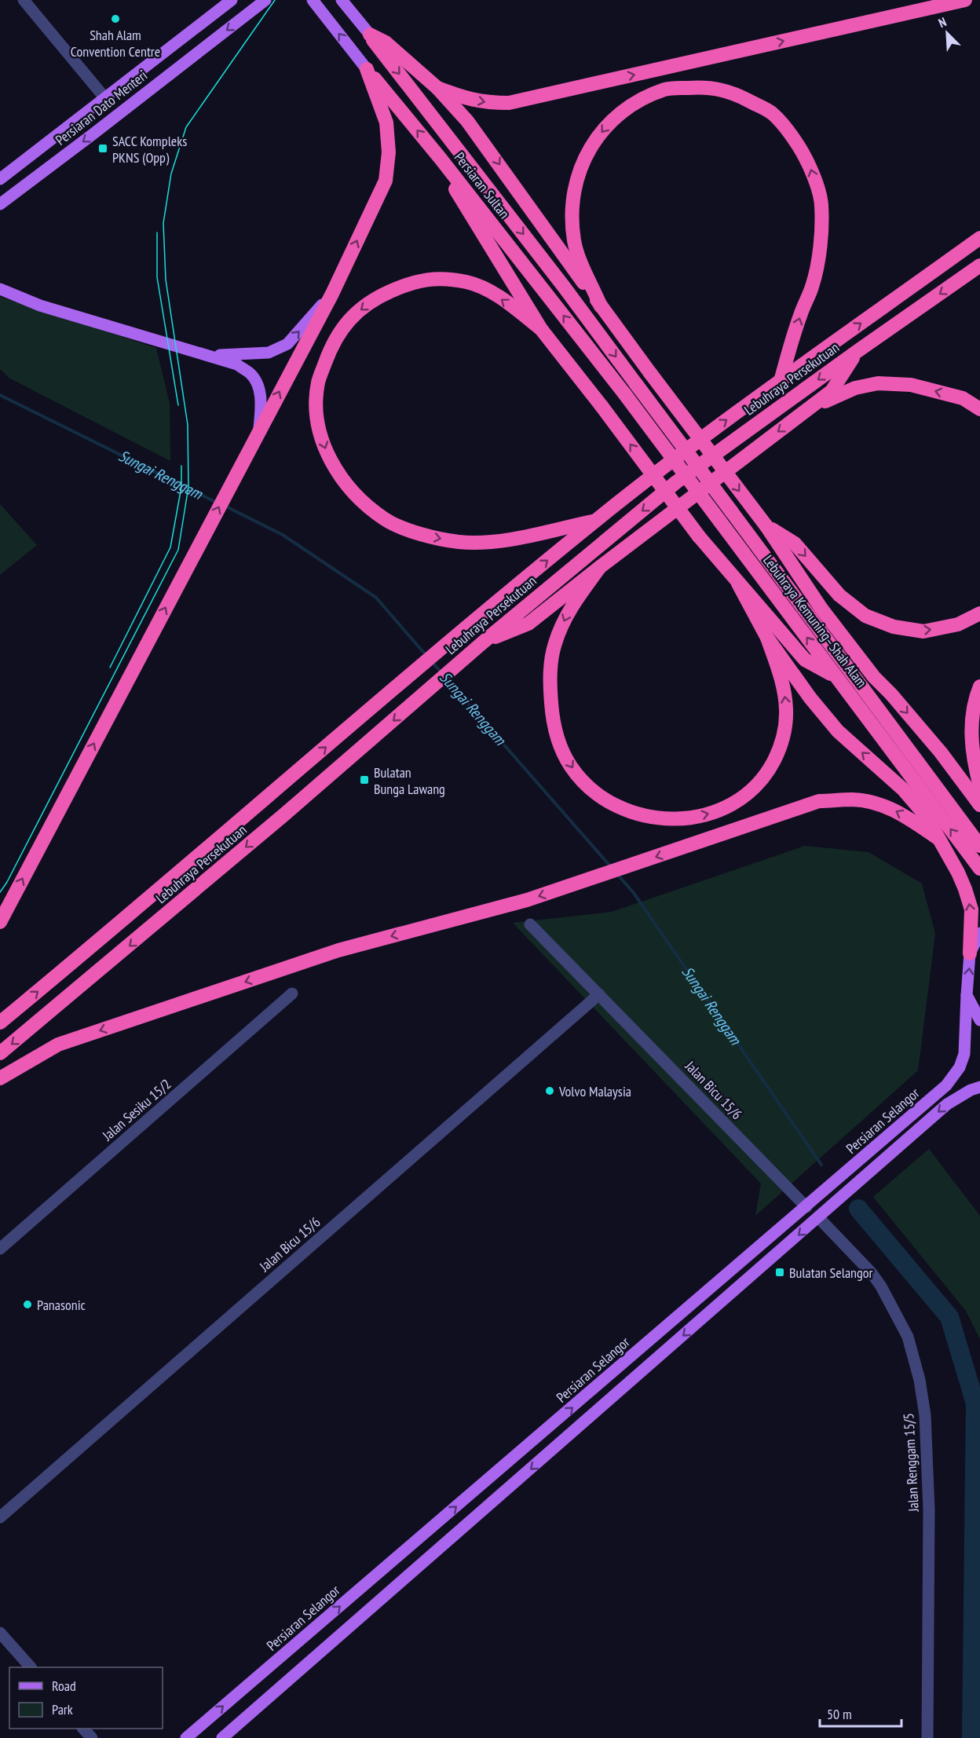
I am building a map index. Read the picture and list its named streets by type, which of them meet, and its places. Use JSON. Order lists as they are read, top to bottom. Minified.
{"streets":{"highway":["Persiaran Sultan","Lebuhraya Persekutuan","Lebuhraya Kemuning–Shah Alam"],"main road":["Persiaran Dato Menteri","Persiaran Selangor"],"street":["Jalan Bicu 15/6","Jalan Sesiku 15/2","Jalan Renggam 15/5"]},"crossings":[["Persiaran Sultan","Lebuhraya Kemuning–Shah Alam"],["Jalan Bicu 15/6","Persiaran Selangor"]],"water":["Sungai Renggam"],"places":{"other":["Shah Alam Convention Centre","Volvo Malaysia","Panasonic"],"transit":["SACC Kompleks PKNS (Opp)","Bulatan Bunga Lawang","Bulatan Selangor"]},"legend":["Road","Park"],"scale_bar":"50 m","north":"top left"}
